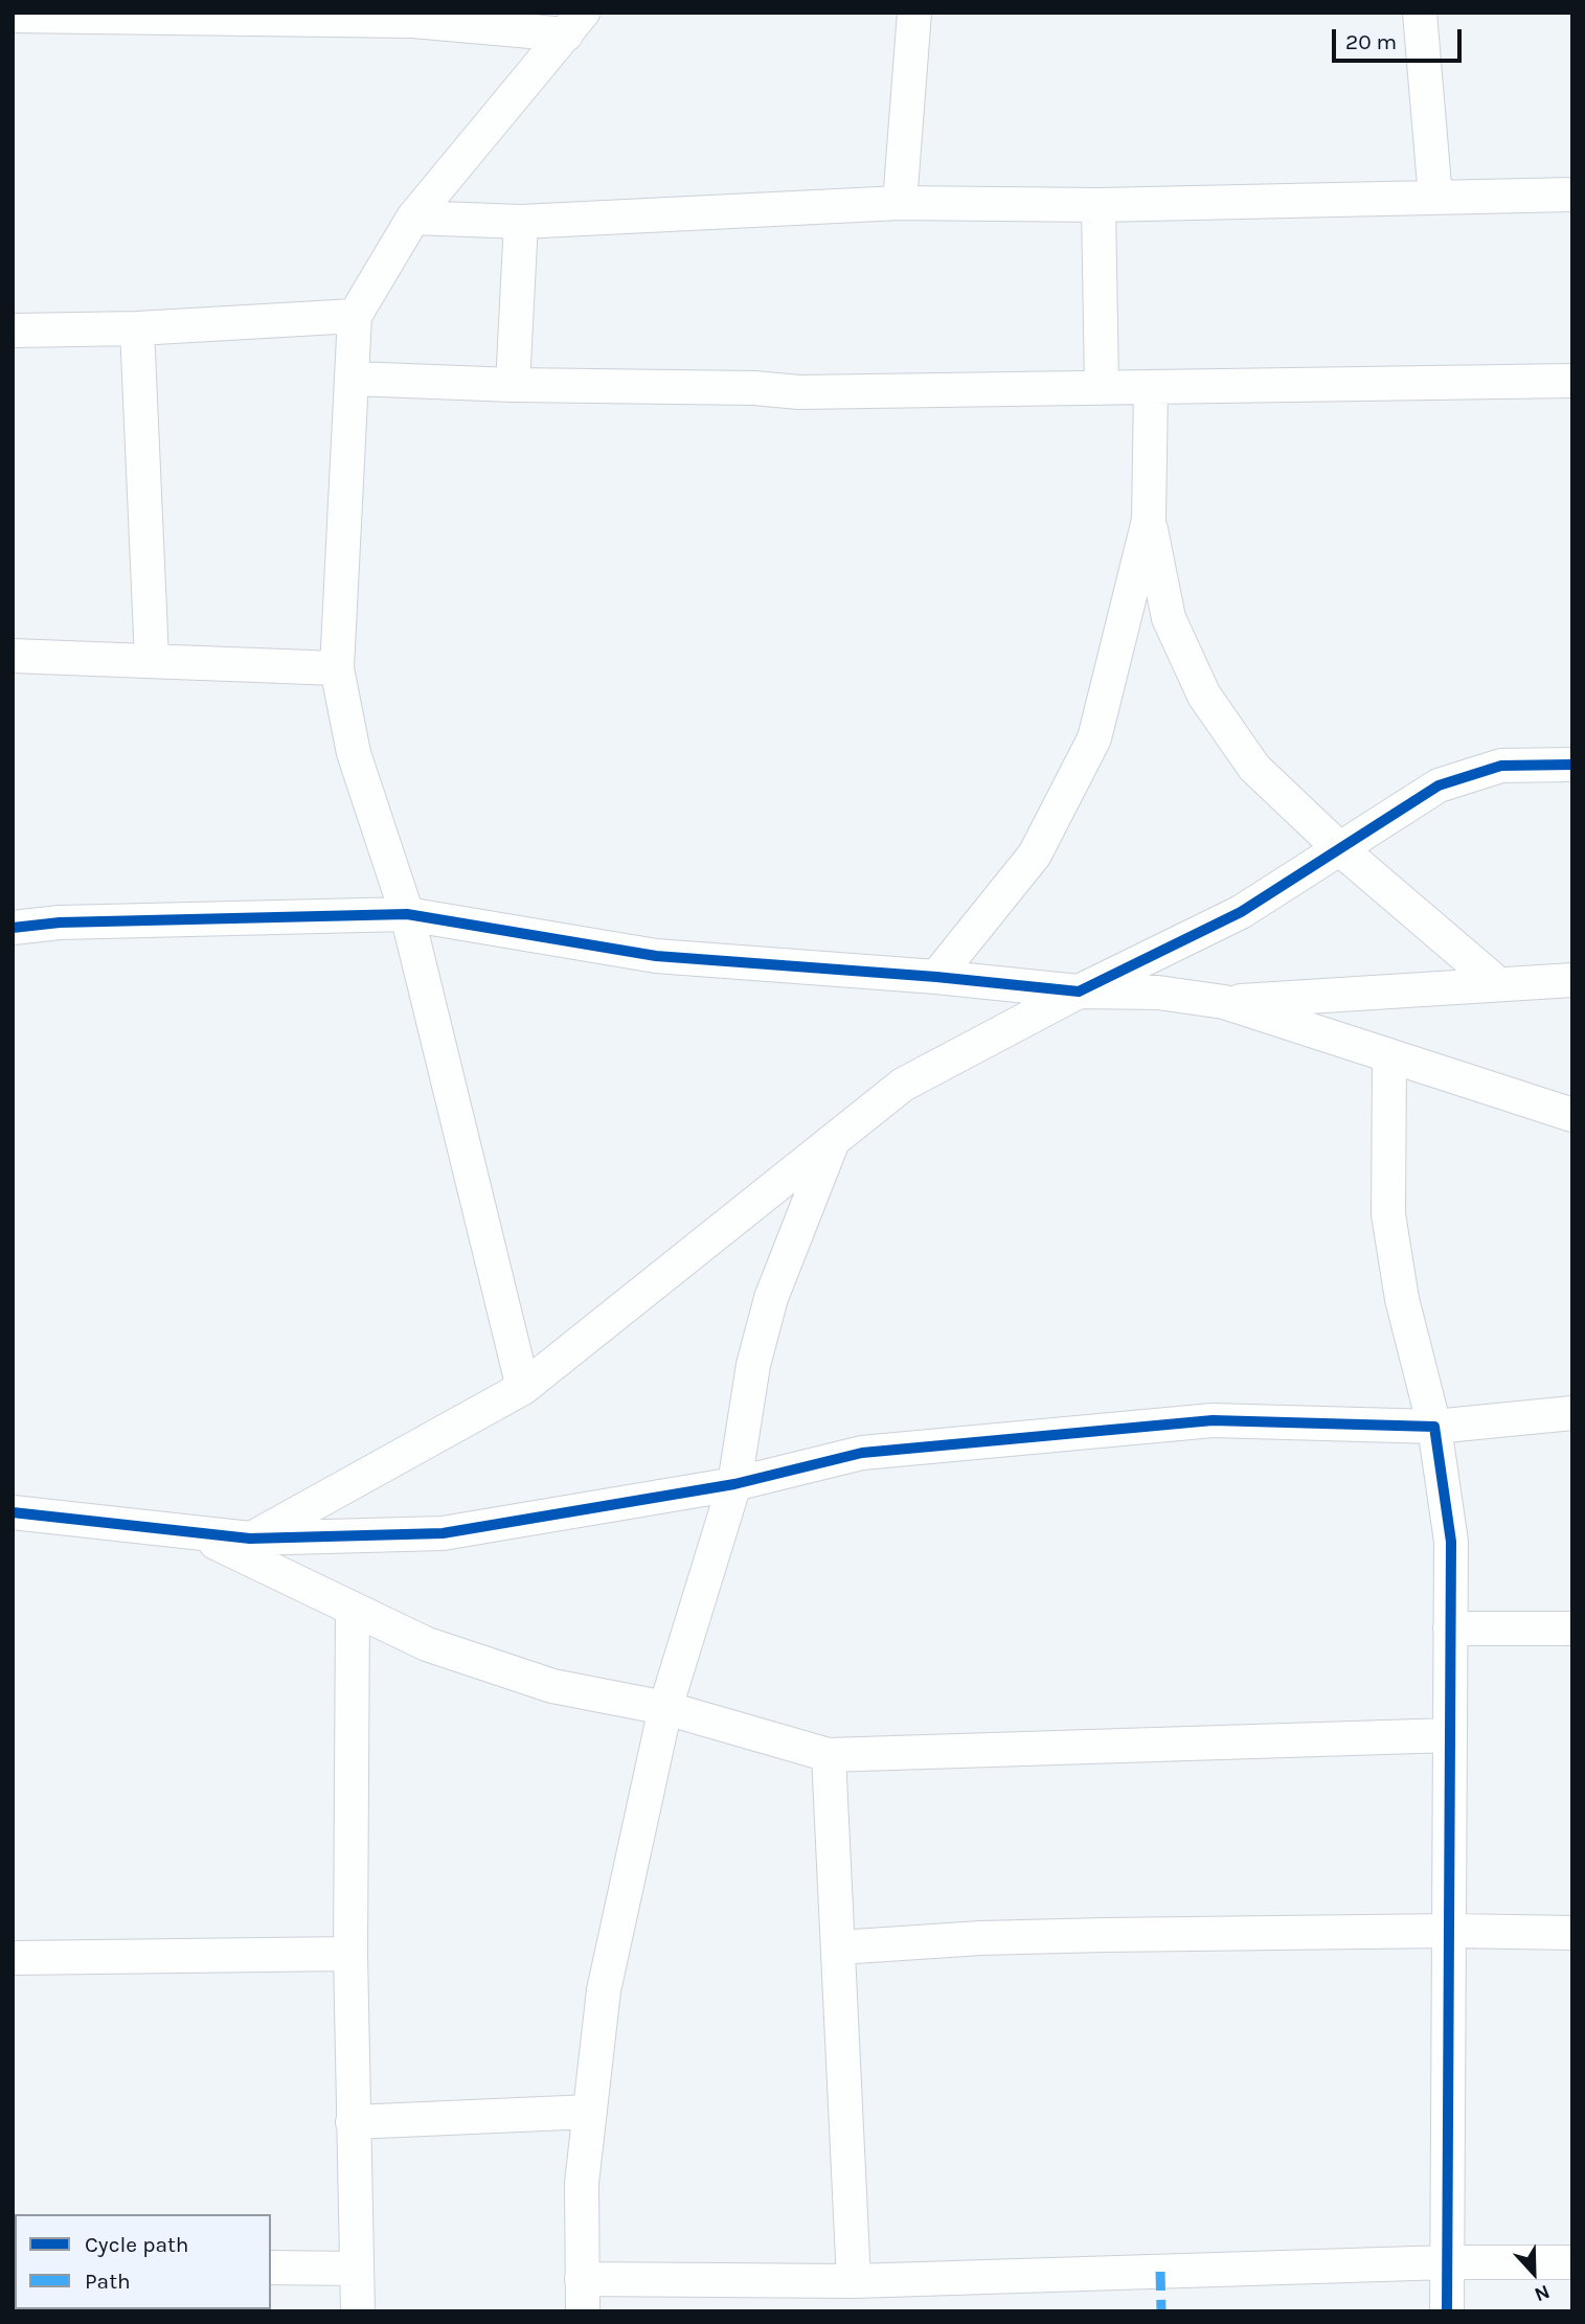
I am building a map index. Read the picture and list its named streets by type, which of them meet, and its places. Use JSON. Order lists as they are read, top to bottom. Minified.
{"legend":["Cycle path","Path"],"scale_bar":"20 m","north":"bottom"}
